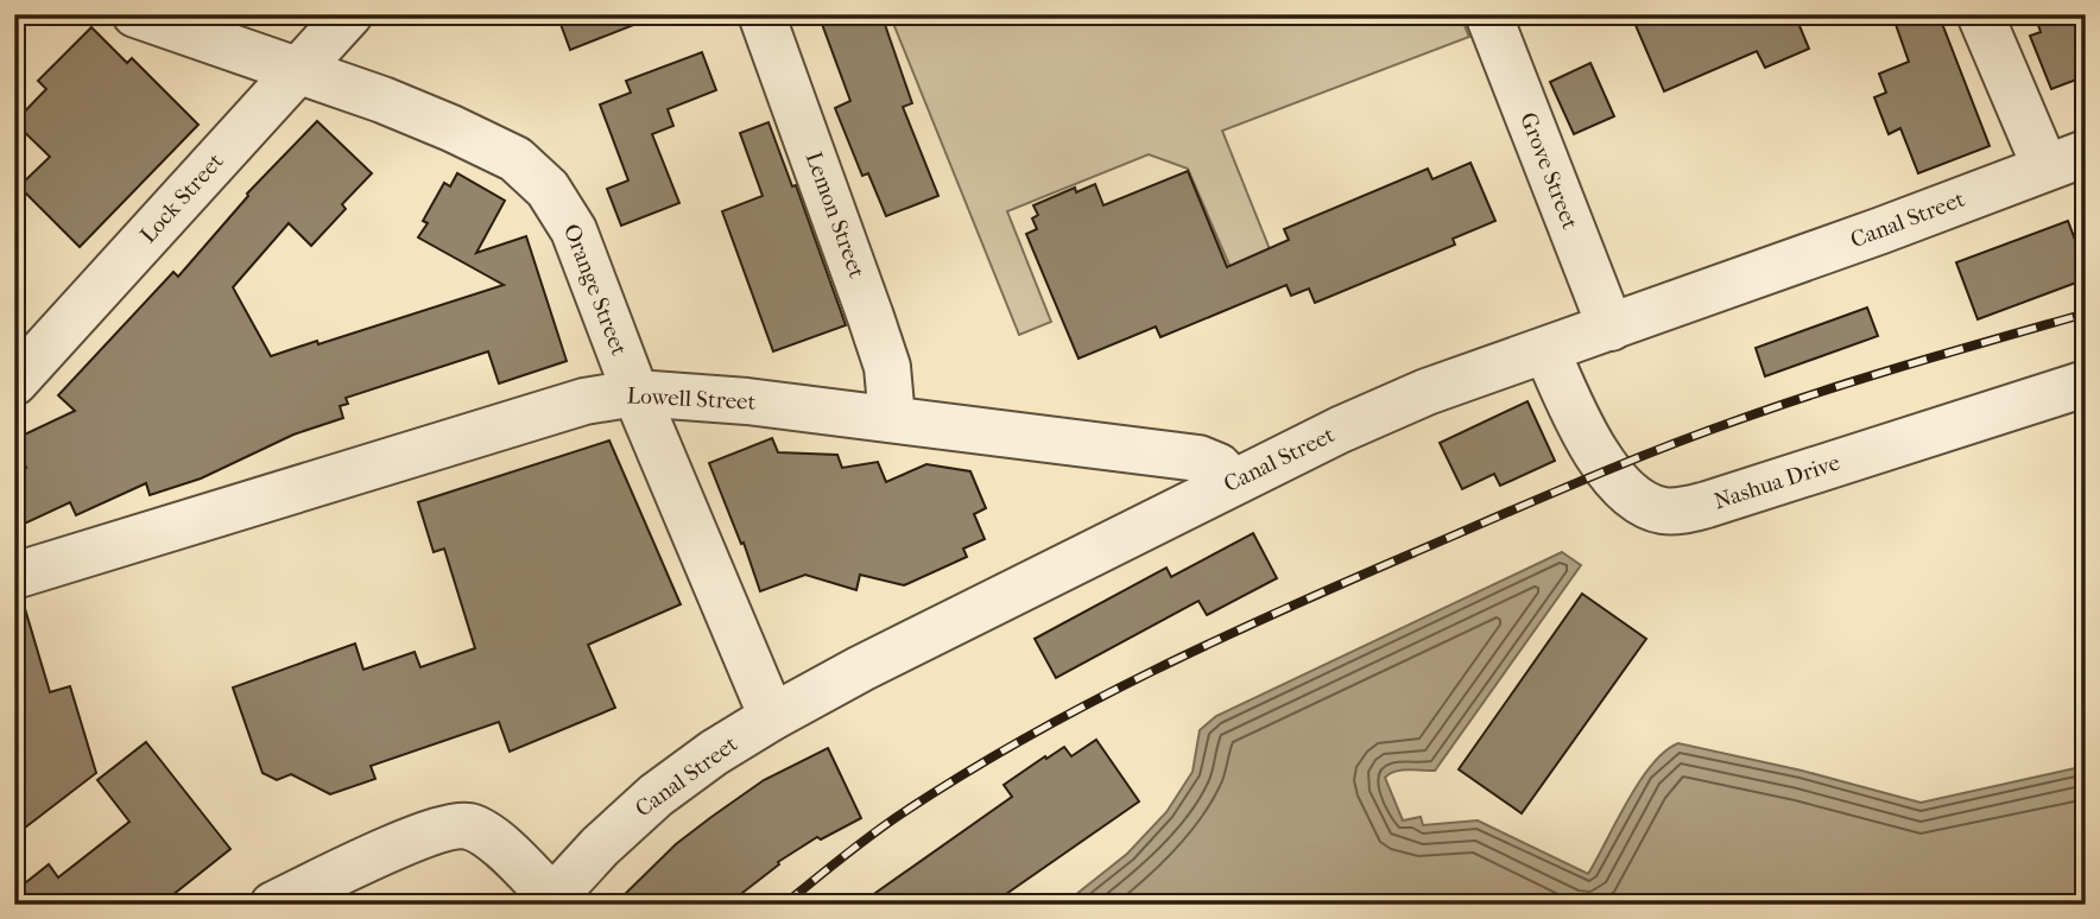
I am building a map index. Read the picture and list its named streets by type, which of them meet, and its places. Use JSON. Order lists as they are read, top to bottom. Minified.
{"streets":{"street":["Grove Street","Lock Street","Lemon Street","Canal Street","Orange Street","Lowell Street","Nashua Drive"]},"crossings":[["Grove Street","Canal Street"],["Lock Street","Orange Street"],["Lemon Street","Lowell Street"],["Canal Street","Orange Street"],["Canal Street","Lowell Street"],["Canal Street","Nashua Drive"],["Orange Street","Lowell Street"]]}
